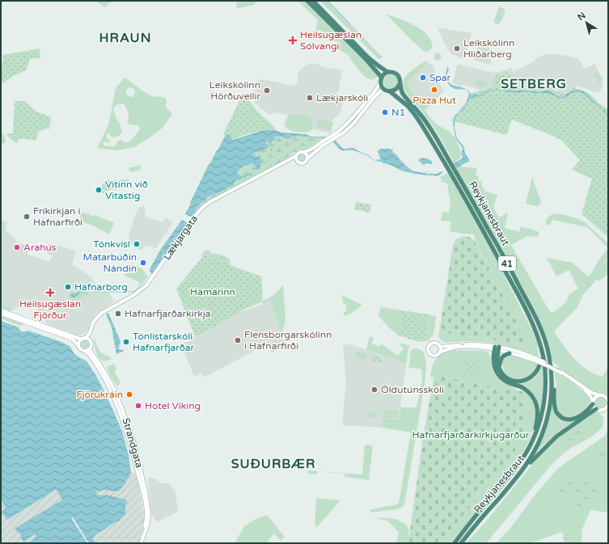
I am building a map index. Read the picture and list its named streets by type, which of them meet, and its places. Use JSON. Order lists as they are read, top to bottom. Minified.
{"streets":{"highway":["Reykjanesbraut","41"],"main road":["Lækjargata","Strandgata"]},"crossings":[["Reykjanesbraut","41"],["Lækjargata","Strandgata"]],"districts":["HRAUN","SETBERG","SUÐURBÆR"],"parks":["Hamarinn","Hafnarfjarðarkirkjugarður"],"places":{"health":["Heilsugæslan Sólvangi","Heilsugæslan Fjörður"],"other":["Leikskólinn Hlíðarberg","Spar","Pizza Hut","Leikskólinn Hörðuvellir","Lækjarskóli","N1","Vitinn við Vitastíg","Fríkirkjan í Hafnarfirði","Tónkvísl","Arahús","Matarbúðin Nándin","Hafnarborg","Hafnarfjarðarkirkja","Flensborgarskólinn í Hafnarfirði","Tónlistarskóli Hafnarfjarðar","Öldutúnsskóli","Fjörukráin","Hotel Viking"]},"north":"top left"}
